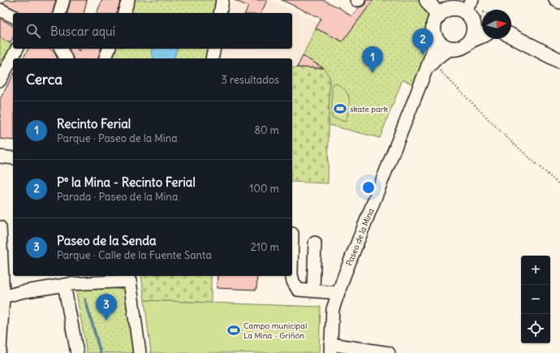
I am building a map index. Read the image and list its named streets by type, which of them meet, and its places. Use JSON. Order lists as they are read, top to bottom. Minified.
{"streets":{"street":["Paseo de la Mina"]},"places":{"sports":["skate park","Campo municipal La Mina - Griñón"]},"north":"right","page":{"search":"Buscar aquí","pins":["2","1","3"],"heading":["Cerca","3 resultados"],"list":[{"mark":"1","name":"Recinto Ferial","note":"Parque · Paseo de la Mina","value":"80 m"},{"mark":"2","name":"Pº la Mina - Recinto Ferial","note":"Parada · Paseo de la Mina","value":"100 m"},{"mark":"3","name":"Paseo de la Senda","note":"Parque · Calle de la Fuente Santa","value":"210 m"}],"map_buttons":["+","−"]}}
